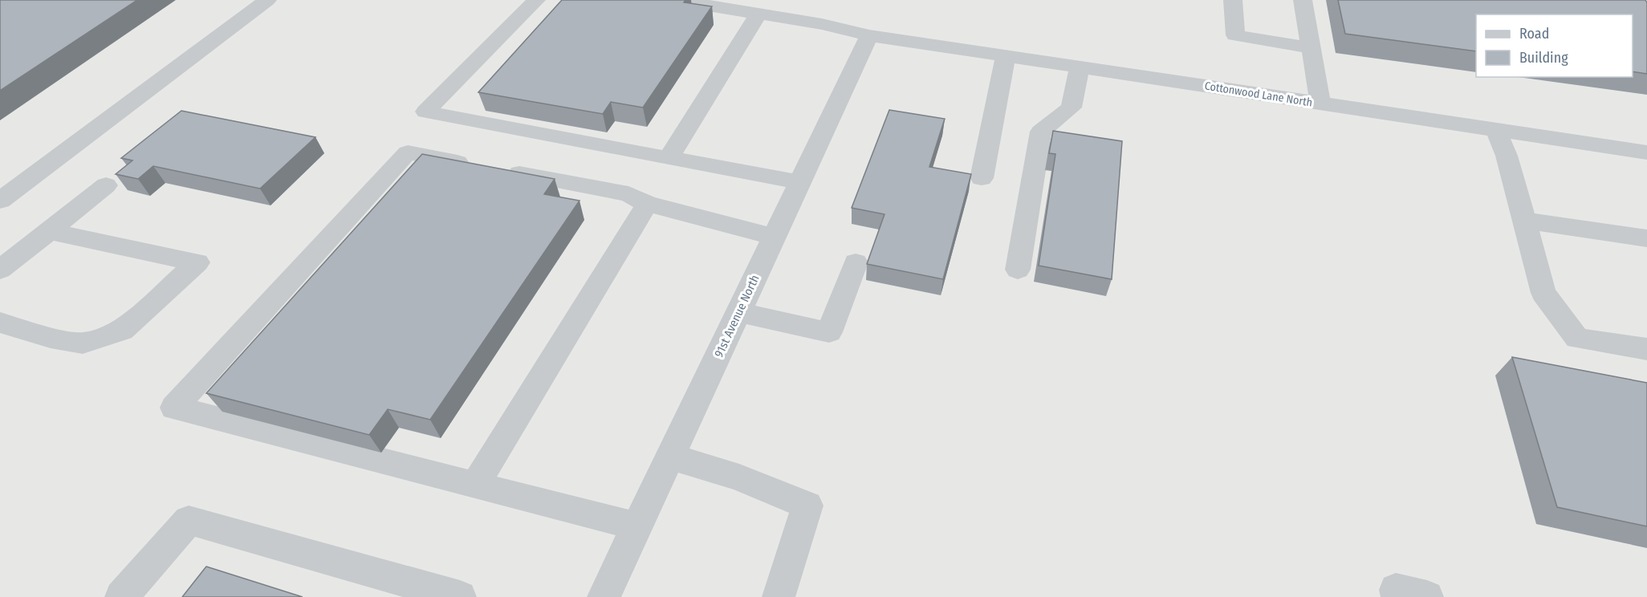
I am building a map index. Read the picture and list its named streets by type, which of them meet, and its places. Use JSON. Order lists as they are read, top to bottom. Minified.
{"streets":{"street":["Cottonwood Lane North","91st Avenue North"]},"crossings":[["Cottonwood Lane North","91st Avenue North"]],"legend":["Road","Building"]}
